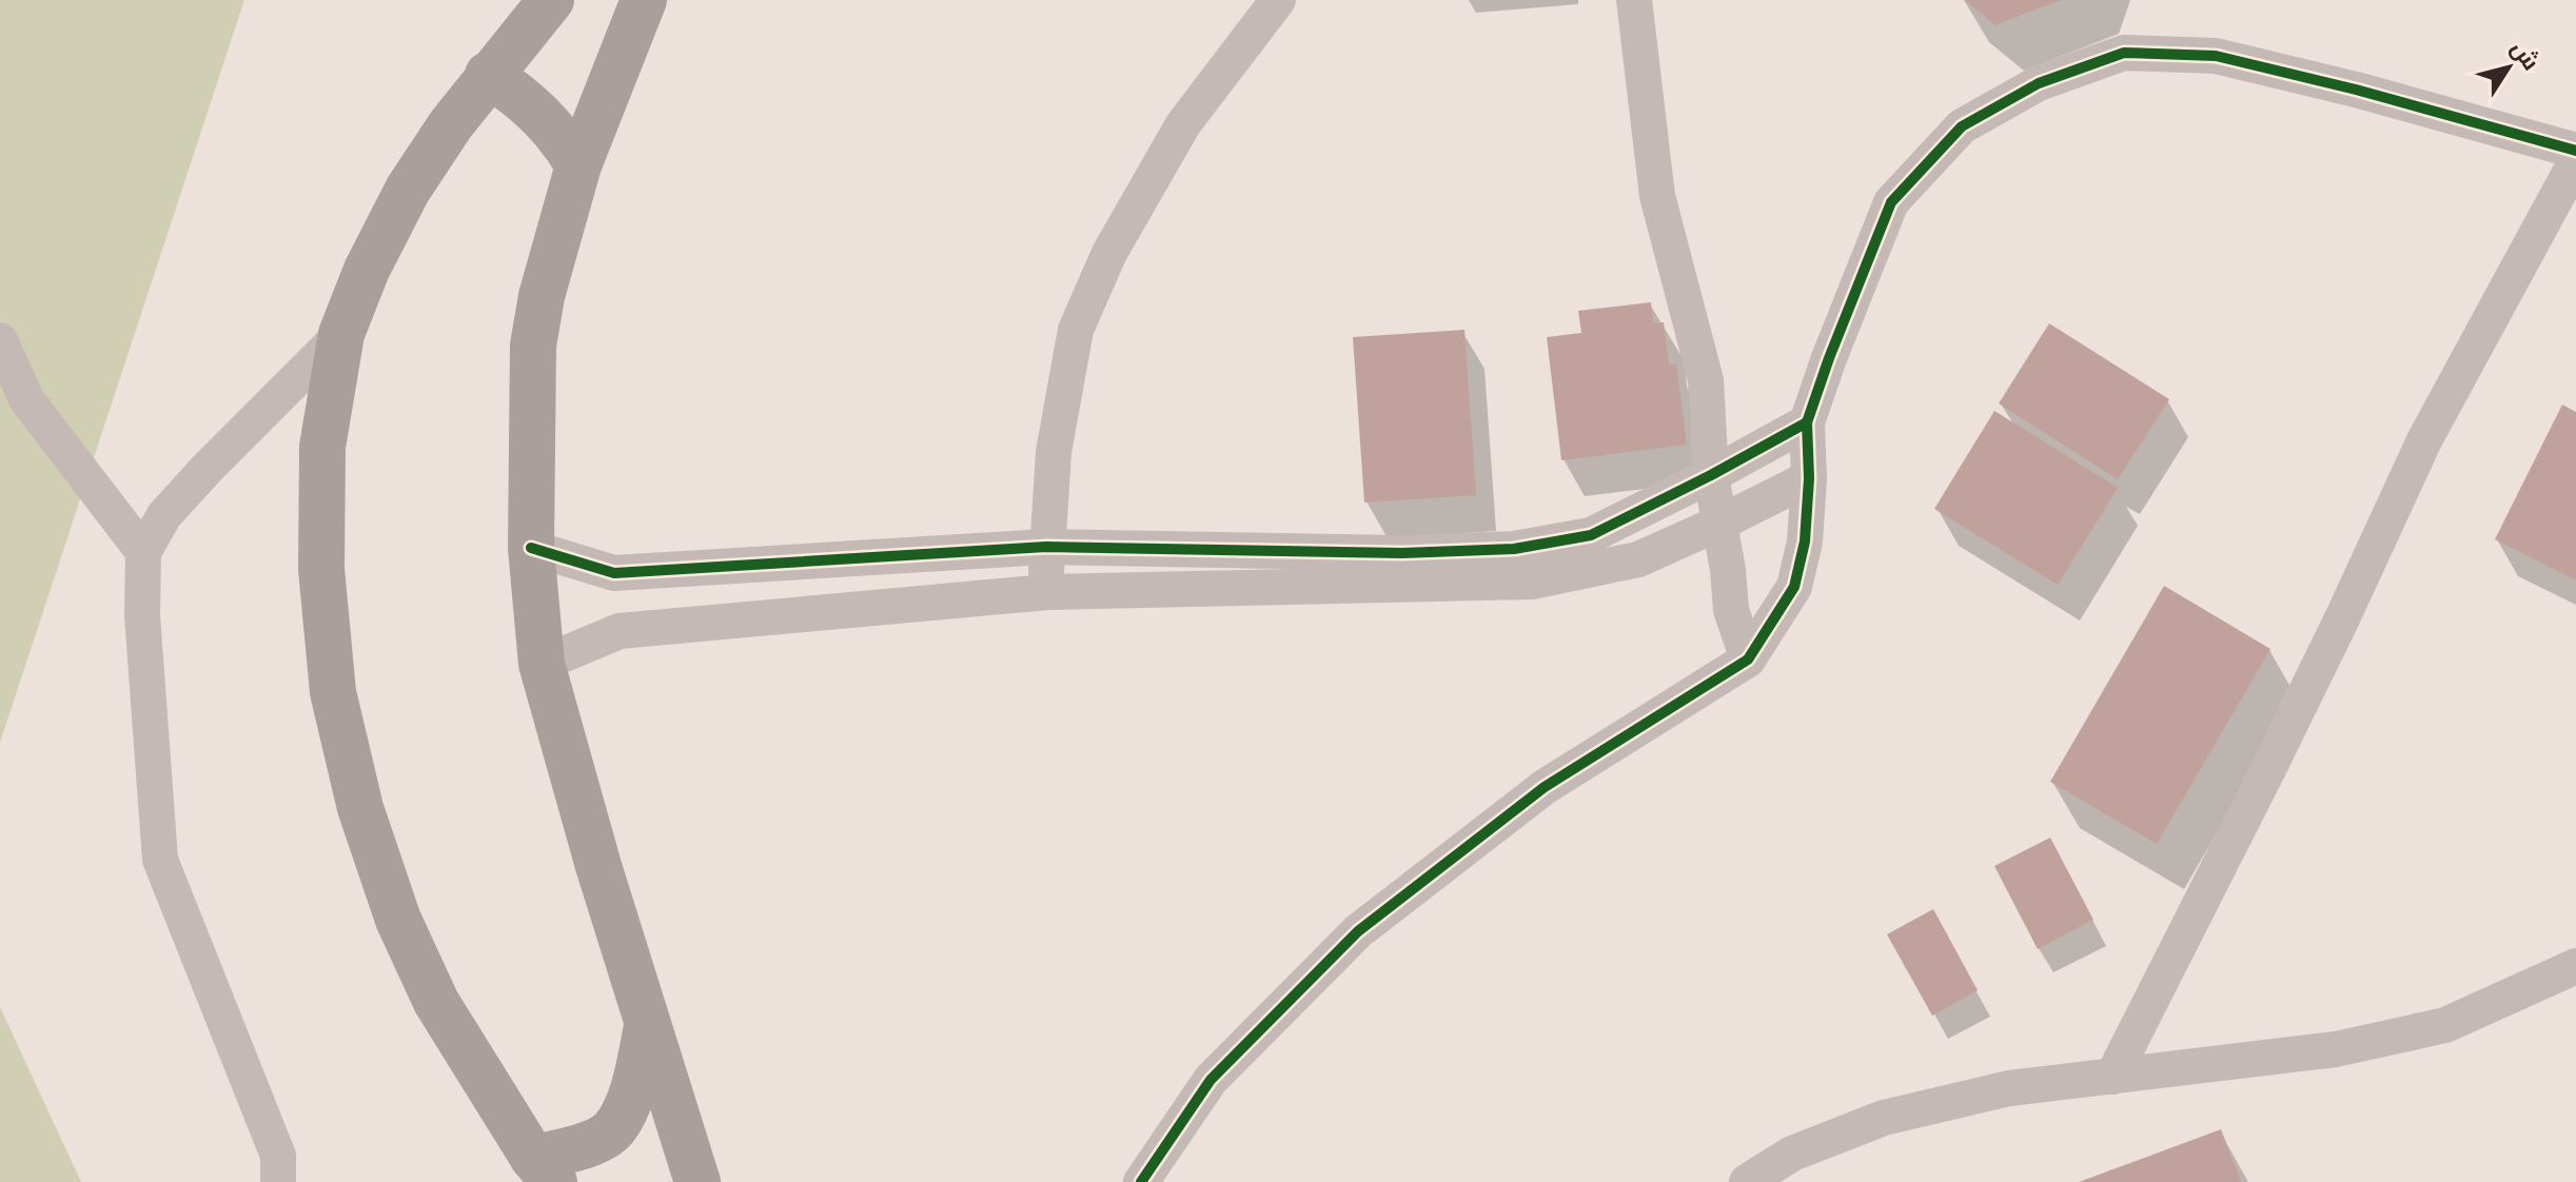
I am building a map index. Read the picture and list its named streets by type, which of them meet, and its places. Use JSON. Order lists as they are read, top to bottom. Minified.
{"north":"top right"}
